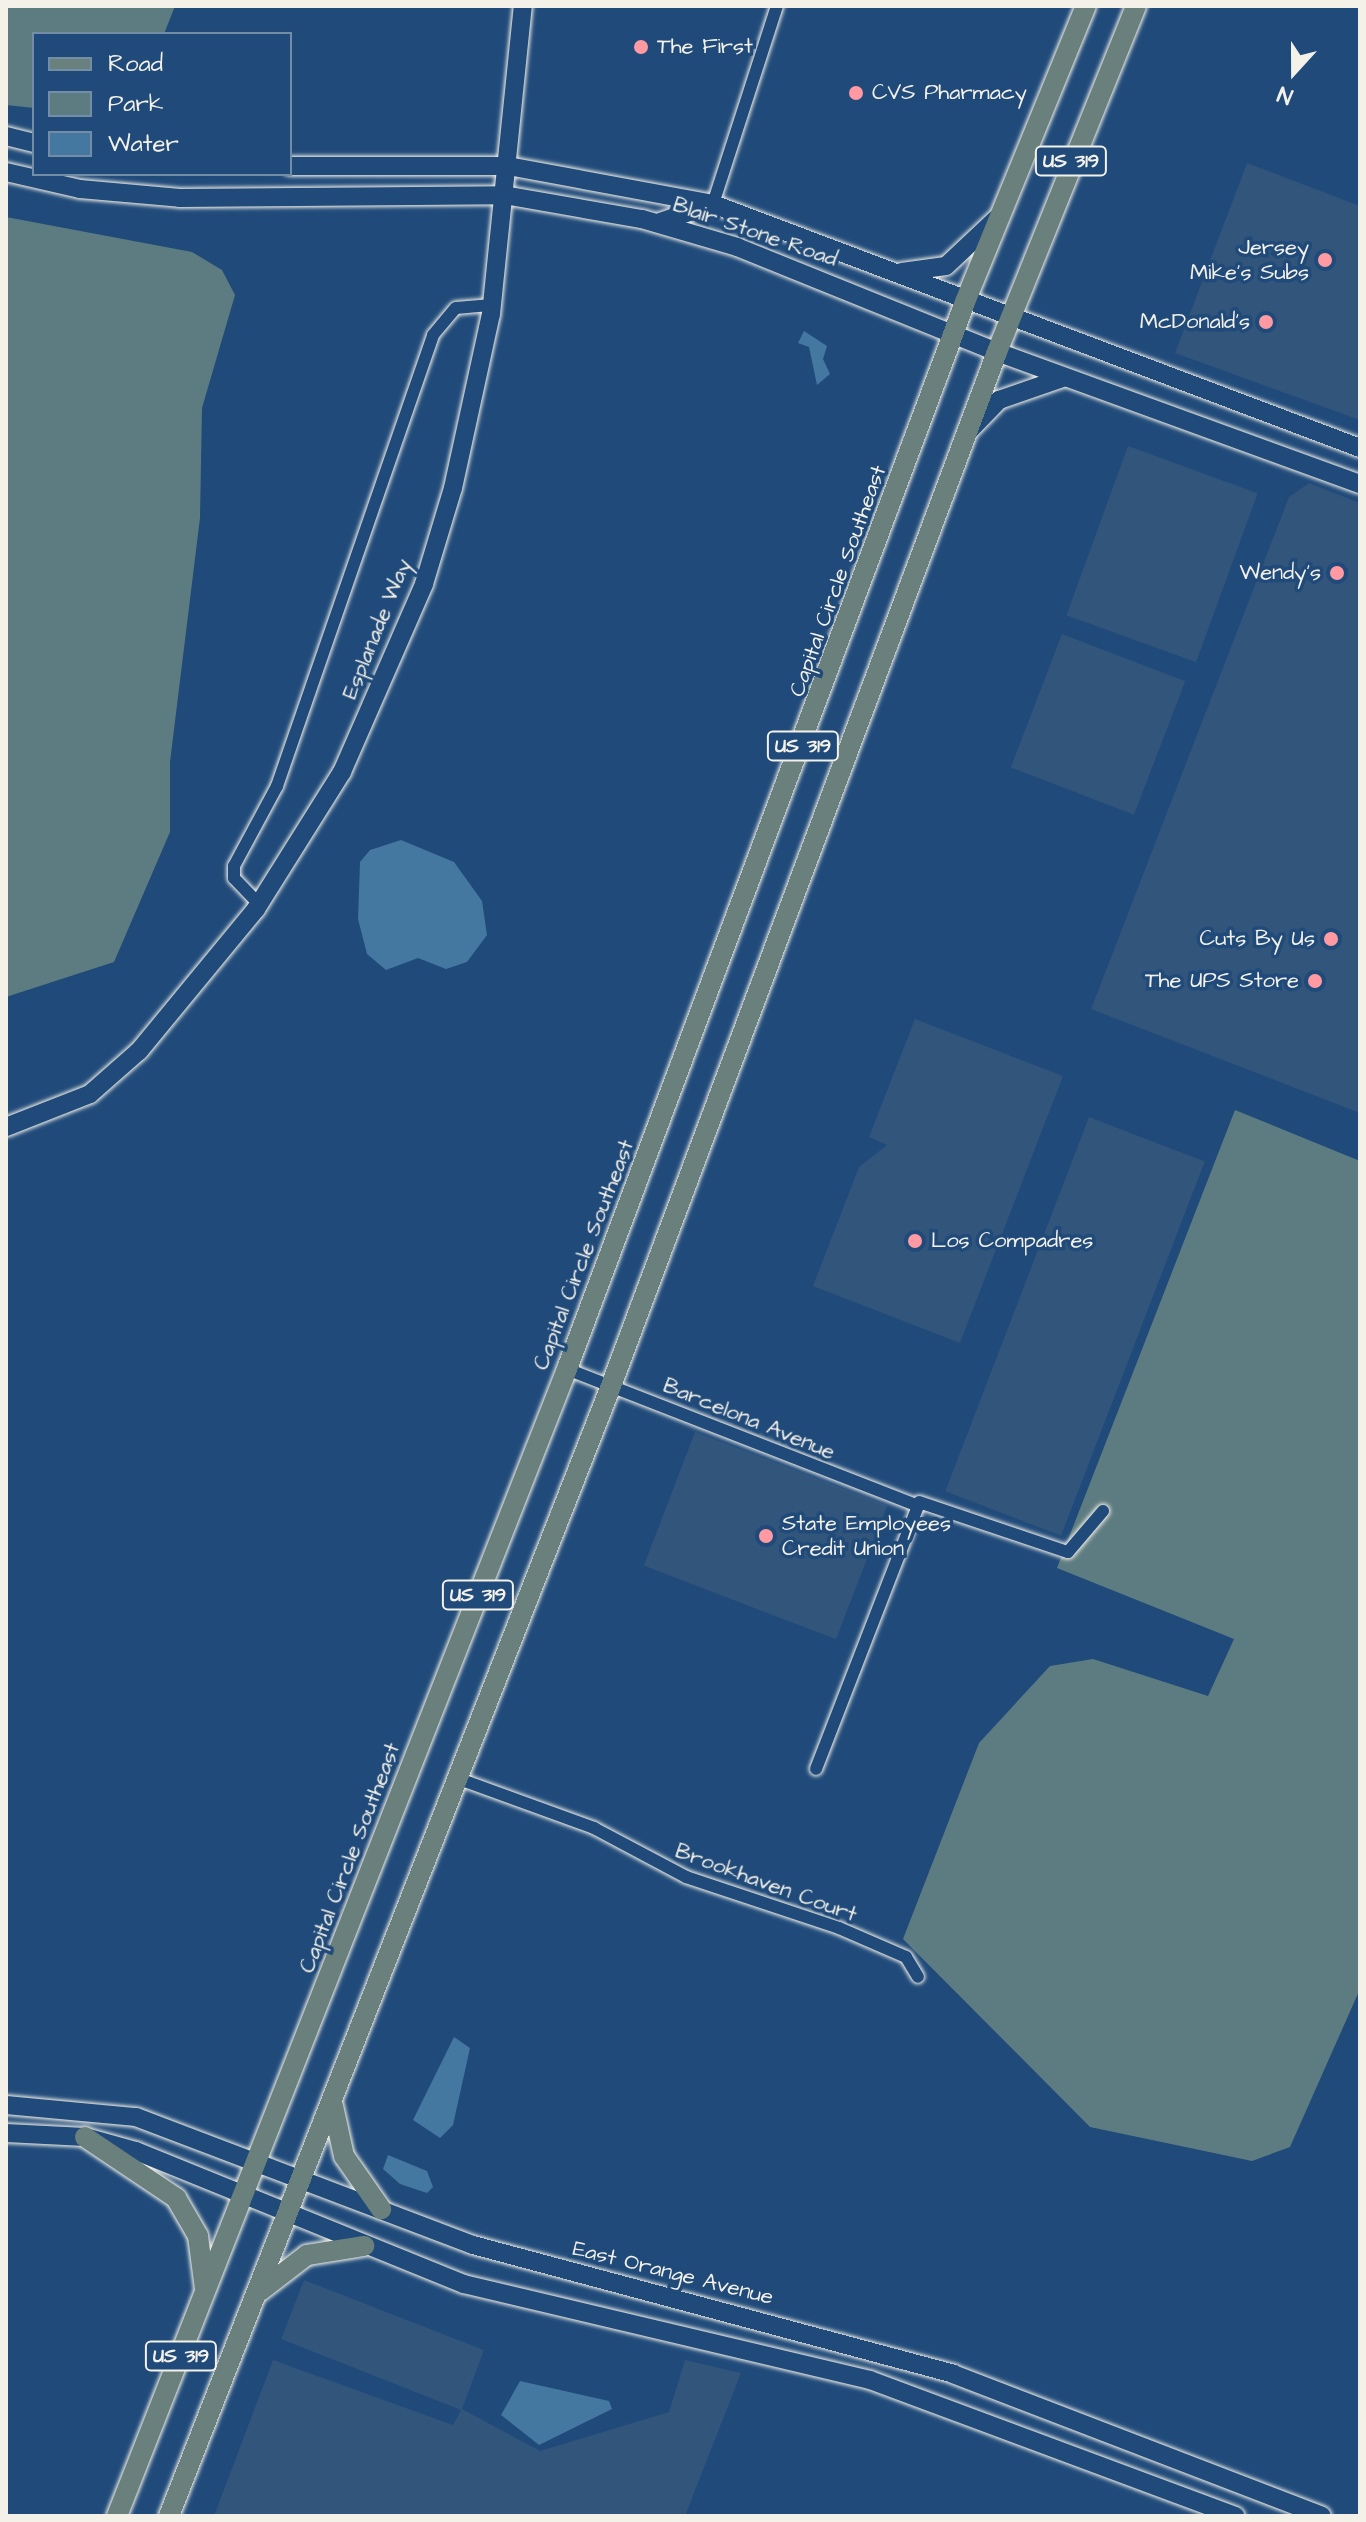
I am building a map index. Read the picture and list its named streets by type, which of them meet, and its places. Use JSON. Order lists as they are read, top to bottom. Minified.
{"streets":{"main road":["US 319","Capital Circle Southeast"],"street":["Blair Stone Road","Esplanade Way","Barcelona Avenue","Brookhaven Court","East Orange Avenue"]},"crossings":[["US 319","Blair Stone Road"],["US 319","Barcelona Avenue"],["US 319","Brookhaven Court"],["US 319","East Orange Avenue"],["Blair Stone Road","Capital Circle Southeast"],["Blair Stone Road","Esplanade Way"],["Capital Circle Southeast","Barcelona Avenue"],["Capital Circle Southeast","East Orange Avenue"]],"places":["The First","CVS Pharmacy","Jersey Mike's Subs","McDonald's","Wendy's","Cuts By Us","The UPS Store","Los Compadres","State Employees Credit Union"],"legend":["Road","Park","Water"],"north":"bottom"}
